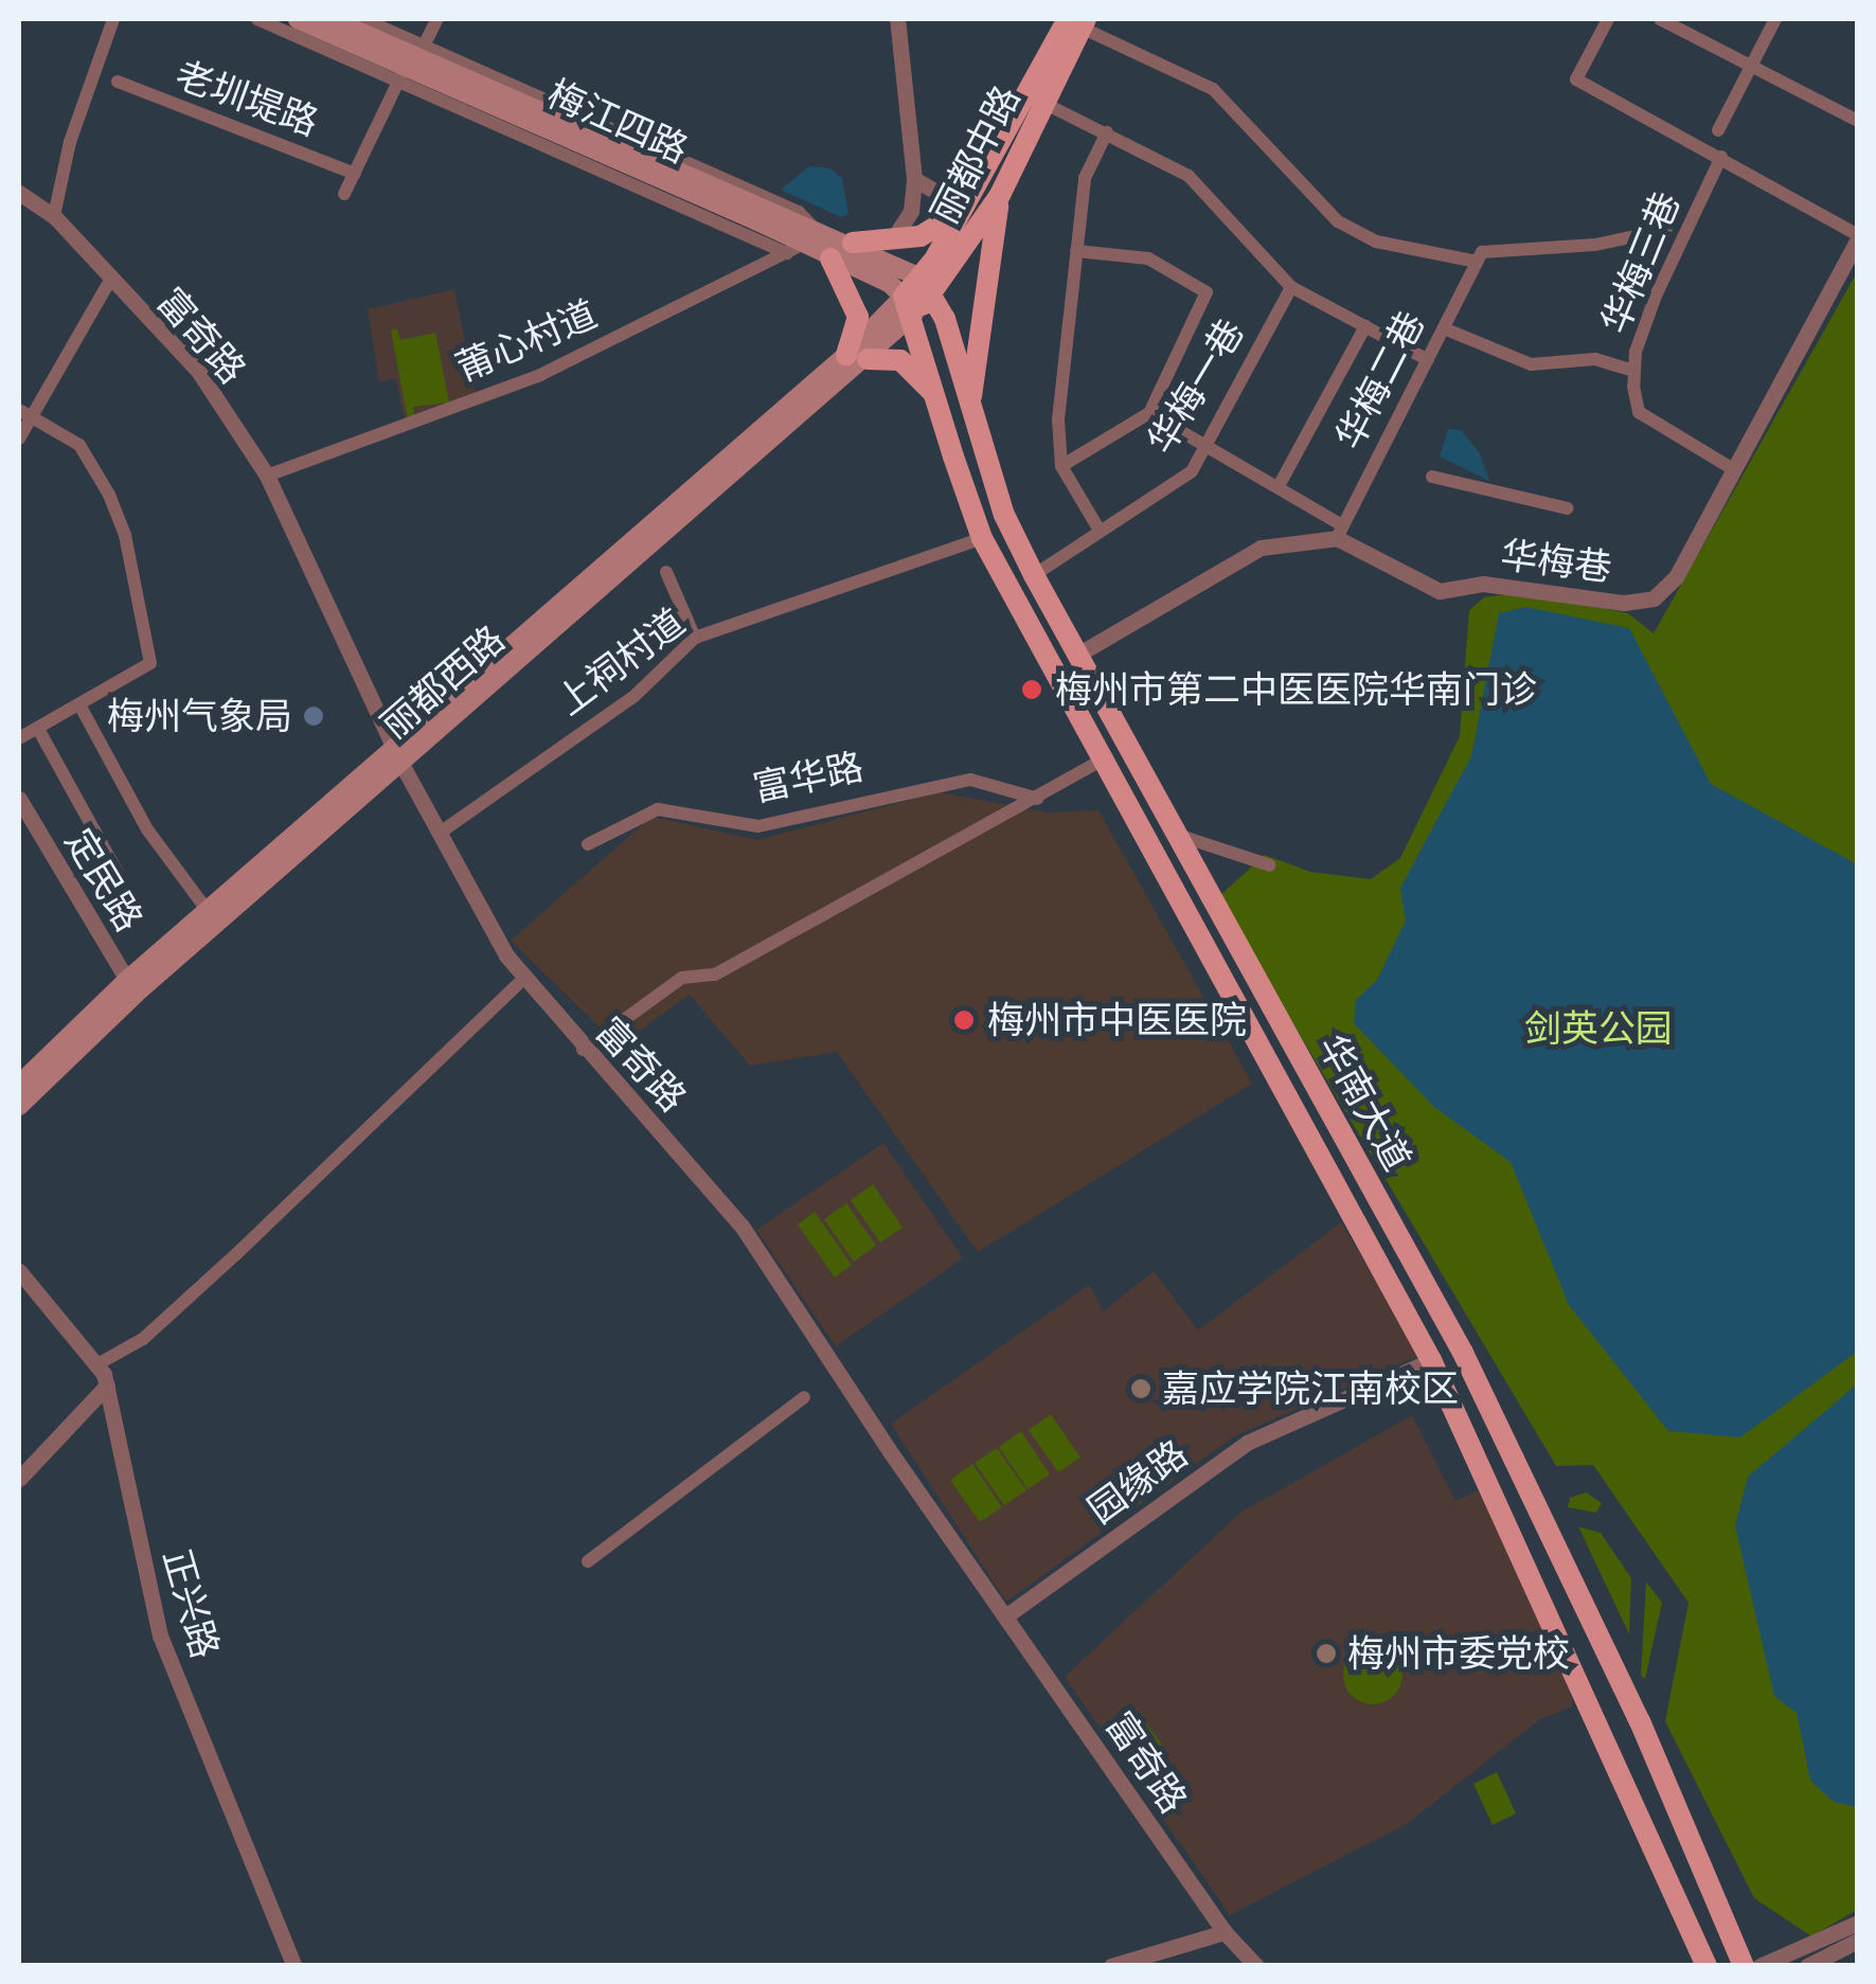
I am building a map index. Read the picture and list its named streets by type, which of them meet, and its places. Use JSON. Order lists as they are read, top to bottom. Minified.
{"streets":{"main road":["梅江四路","丽都中路","丽都西路","华南大道"],"street":["老圳堤路","华梅三巷","富奇路","莆心村道","华梅二巷","华梅一巷","华梅巷","上祠村道","富华路","定民路","园缘路","正兴路"]},"crossings":[["梅江四路","丽都中路"],["梅江四路","莆心村道"],["梅江四路","丽都西路"],["梅江四路","华南大道"],["丽都中路","丽都西路"],["丽都中路","华南大道"],["华梅三巷","华梅巷"],["富奇路","莆心村道"],["富奇路","上祠村道"],["富奇路","丽都西路"],["富奇路","园缘路"],["华梅二巷","华梅巷"],["华梅一巷","华南大道"],["上祠村道","华南大道"],["丽都西路","定民路"],["丽都西路","华南大道"],["华南大道","园缘路"]],"parks":["剑英公园"],"places":["梅州市第二中医医院华南门诊","梅州气象局","梅州市中医医院","嘉应学院江南校区","梅州市委党校"]}
